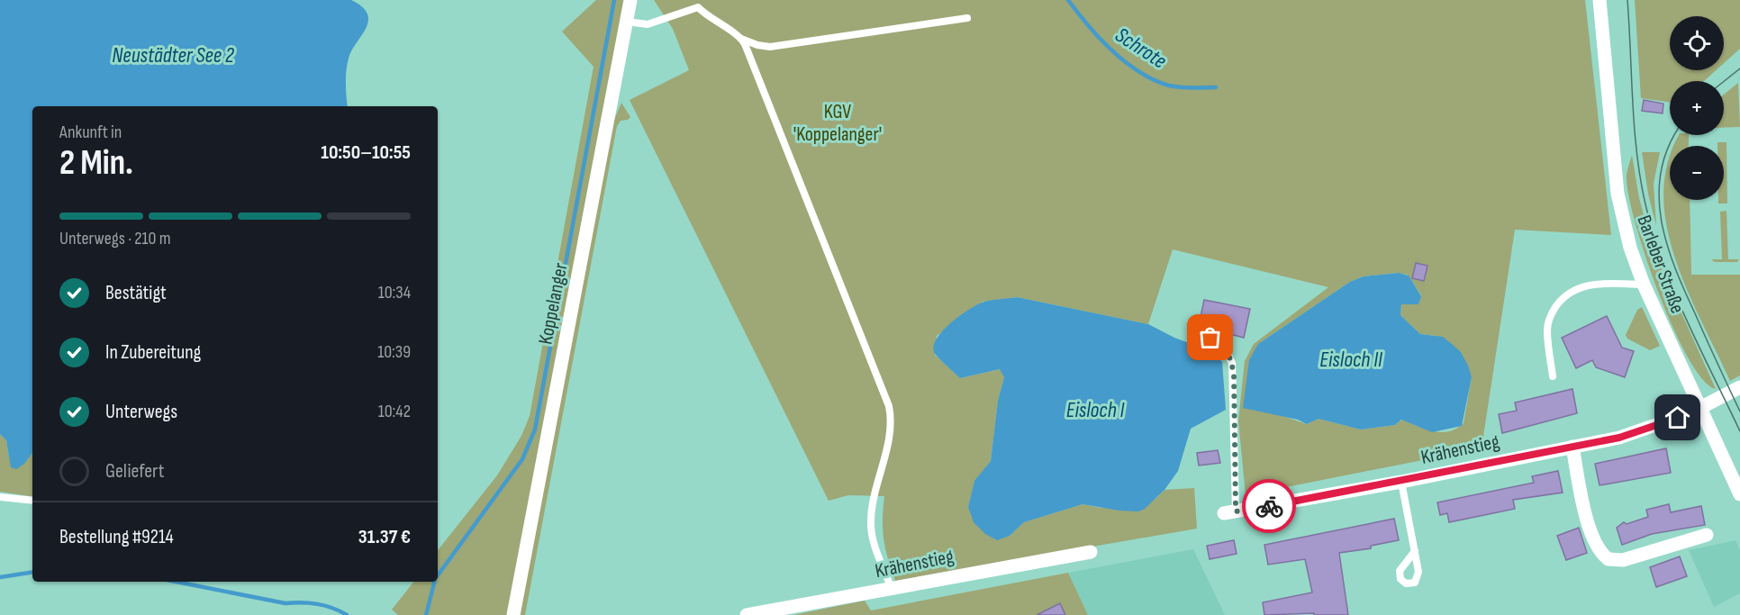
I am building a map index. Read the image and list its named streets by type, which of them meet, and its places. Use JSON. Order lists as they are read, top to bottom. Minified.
{"streets":{"street":["Barleber Straße","Koppelanger","Krähenstieg"]},"crossings":[["Barleber Straße","Krähenstieg"]],"water":["Schrote","Neustädter See 2","Eisloch II","Eisloch I"],"parks":["KGV 'Koppelanger'"],"page":{"map_buttons":["+","−"],"heading":["2 Min.","Ankunft in","10:50–10:55"],"panel":["Bestellung #9214","31.37 €"],"bar":"Unterwegs · 210 m","list":[["Bestätigt","10:34"],["In Zubereitung","10:39"],["Unterwegs","10:42"],"Geliefert"]}}
